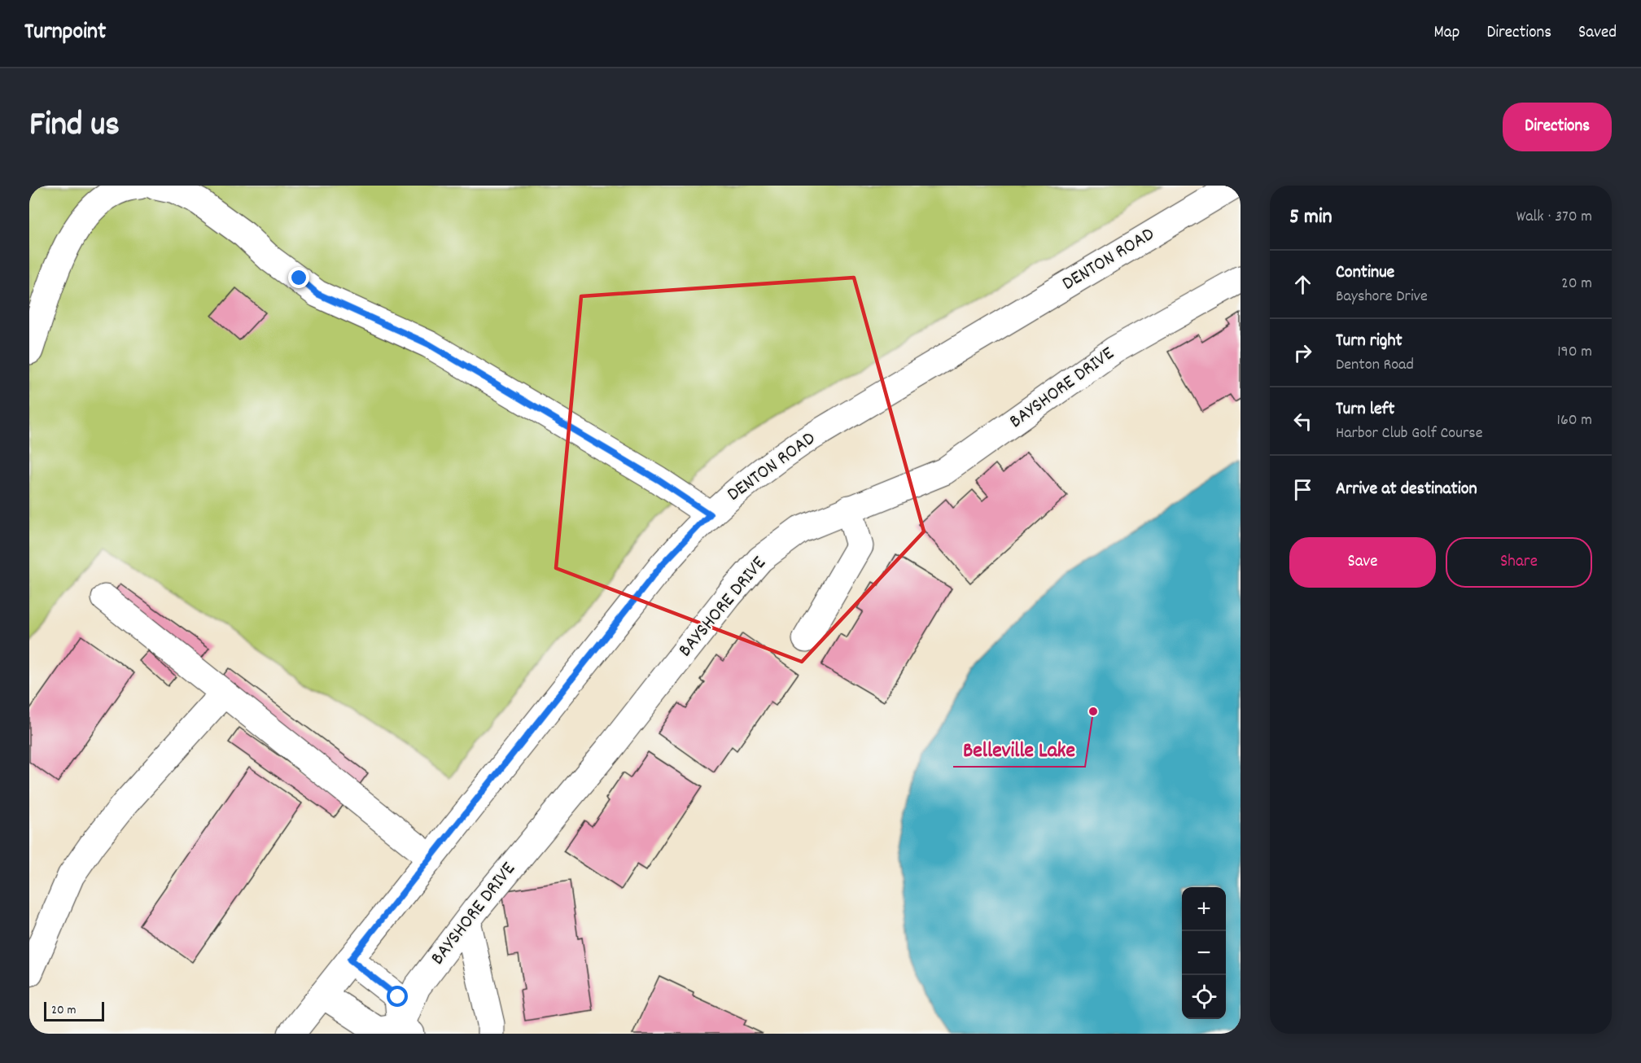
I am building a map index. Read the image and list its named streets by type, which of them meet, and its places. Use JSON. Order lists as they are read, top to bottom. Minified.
{"streets":{"street":["DENTON ROAD","BAYSHORE DRIVE"]},"places":["Belleville Lake"],"scale_bar":"20 m","page":{"header":"Turnpoint","nav":["Map","Directions","Saved"],"title":"Find us","buttons":["Directions",["Save","Share"]],"heading":["5 min","Walk · 370 m"],"list":[["Continue","Bayshore Drive","20 m"],["Turn right","Denton Road","190 m"],["Turn left","Harbor Club Golf Course","160 m"],"Arrive at destination"],"map_buttons":["+","−"],"scale":"20 m"}}
